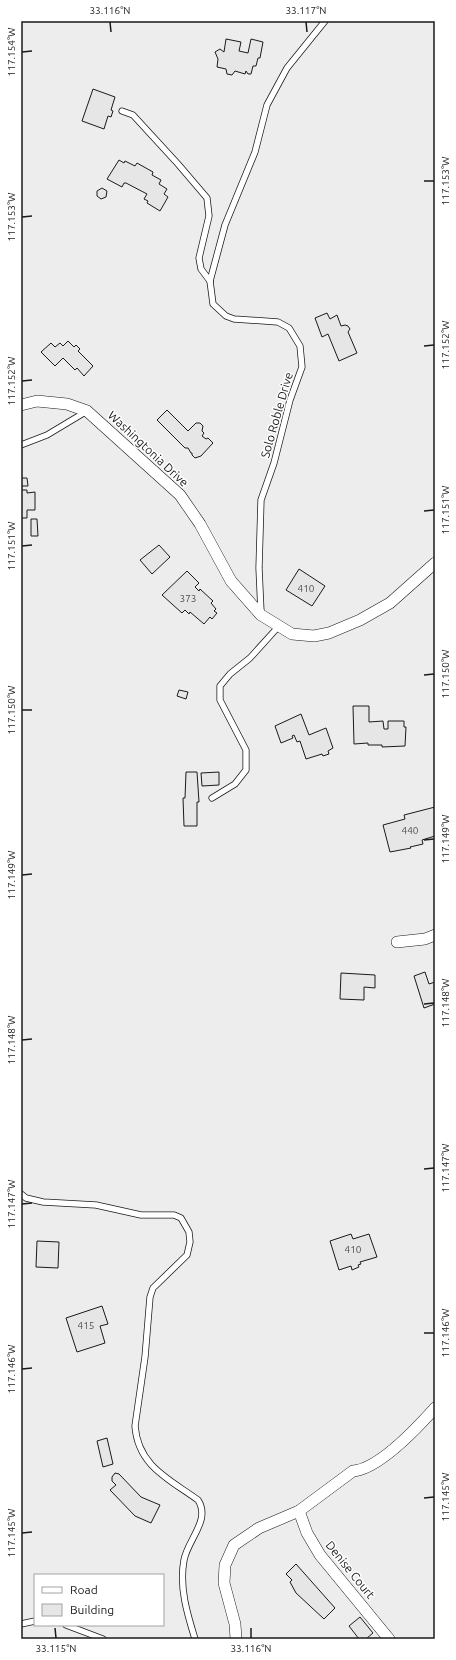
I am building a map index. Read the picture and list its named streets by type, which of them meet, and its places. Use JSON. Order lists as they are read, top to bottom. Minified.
{"streets":{"street":["Washingtonia Drive","Denise Court"],"lane":["Solo Roble Drive"]},"crossings":[["Solo Roble Drive","Washingtonia Drive"]],"house_numbers":["410","373","440","410","415"],"legend":["Road","Building"],"coordinates":["33.116°N","33.117°N","117.154°W","117.153°W","117.152°W","117.151°W","117.150°W","117.149°W","117.148°W","117.147°W","117.146°W","117.145°W","33.115°N"]}
